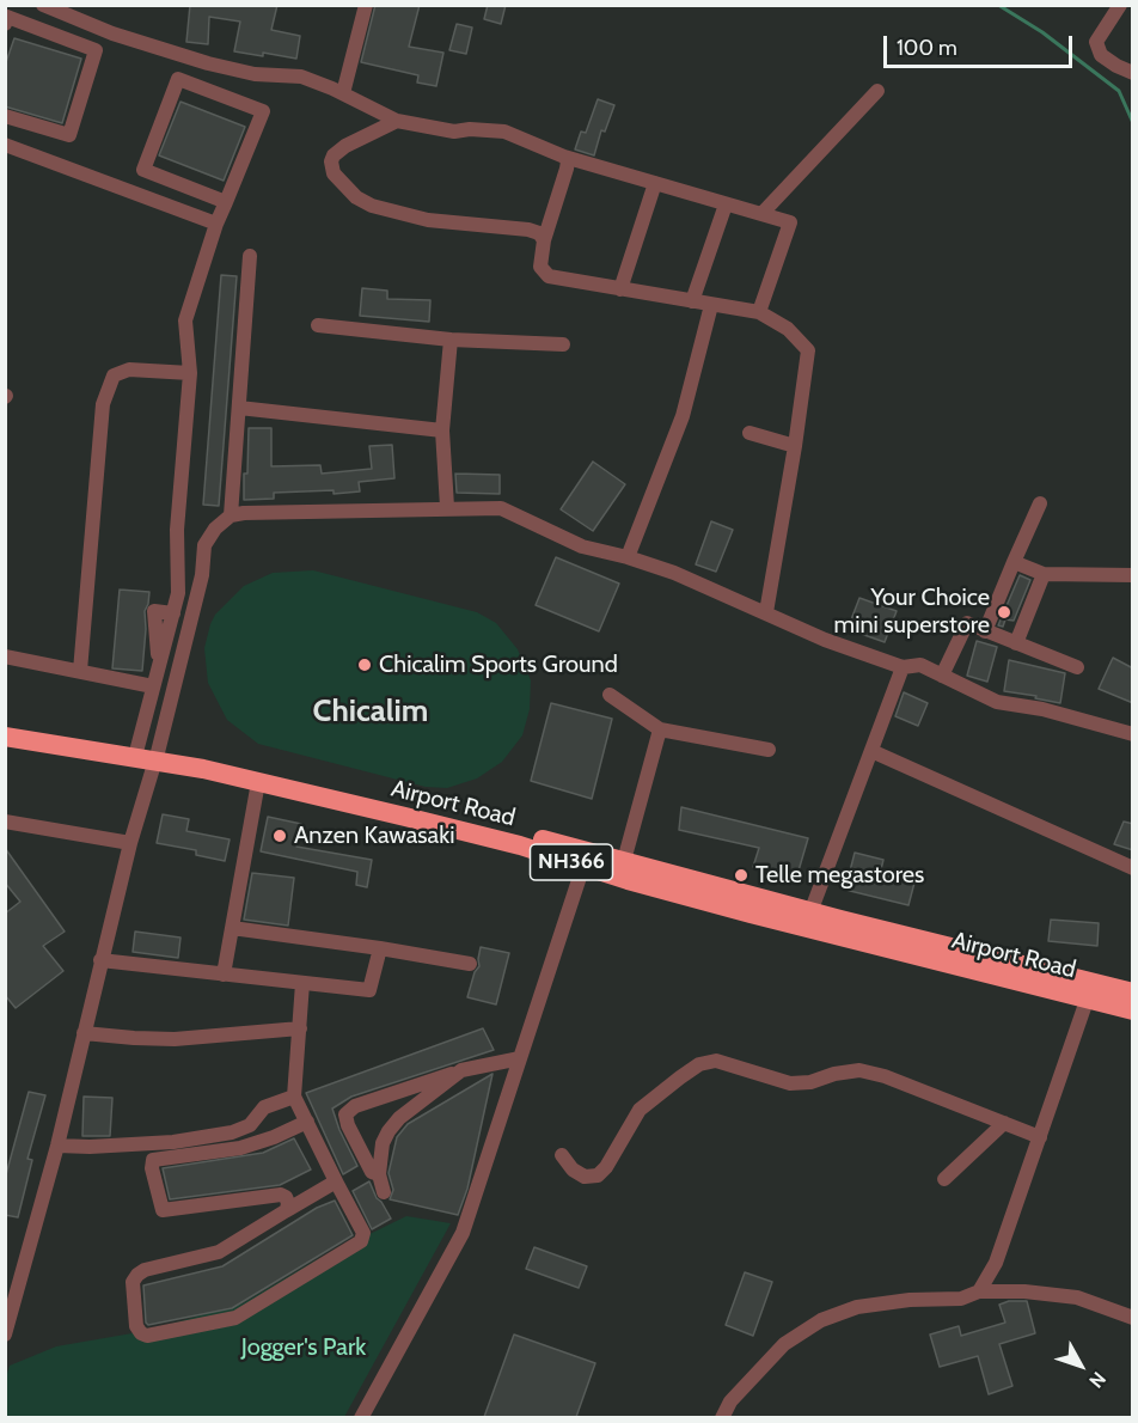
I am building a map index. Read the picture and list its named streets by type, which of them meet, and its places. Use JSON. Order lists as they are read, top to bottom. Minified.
{"streets":{"highway":["Airport Road","NH366"]},"districts":["Chicalim"],"parks":["Jogger's Park"],"places":["Your Choice mini superstore","Chicalim Sports Ground","Anzen Kawasaki","Telle megastores"],"scale_bar":"100 m","north":"bottom right"}
